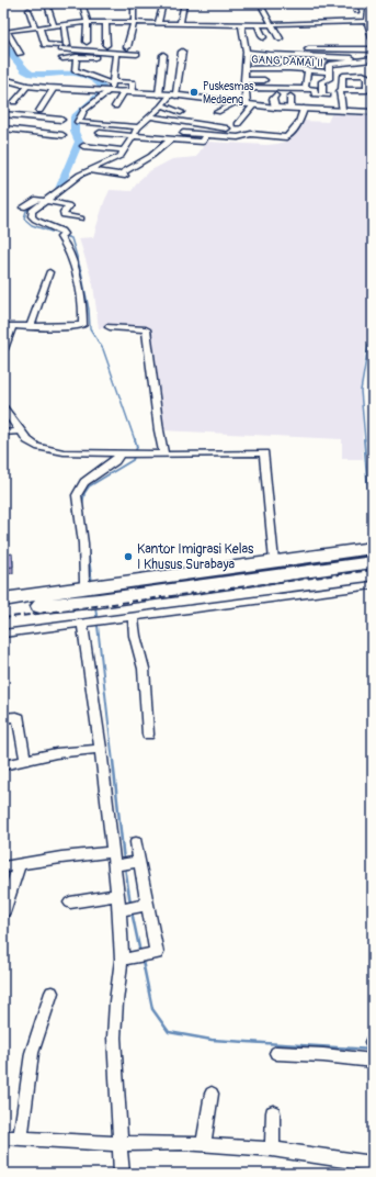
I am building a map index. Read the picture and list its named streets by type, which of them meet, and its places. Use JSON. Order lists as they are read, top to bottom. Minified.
{"streets":{"street":["GANG DAMAI II"]},"places":["Puskesmas Medaeng","Kantor Imigrasi Kelas I Khusus Surabaya"]}
